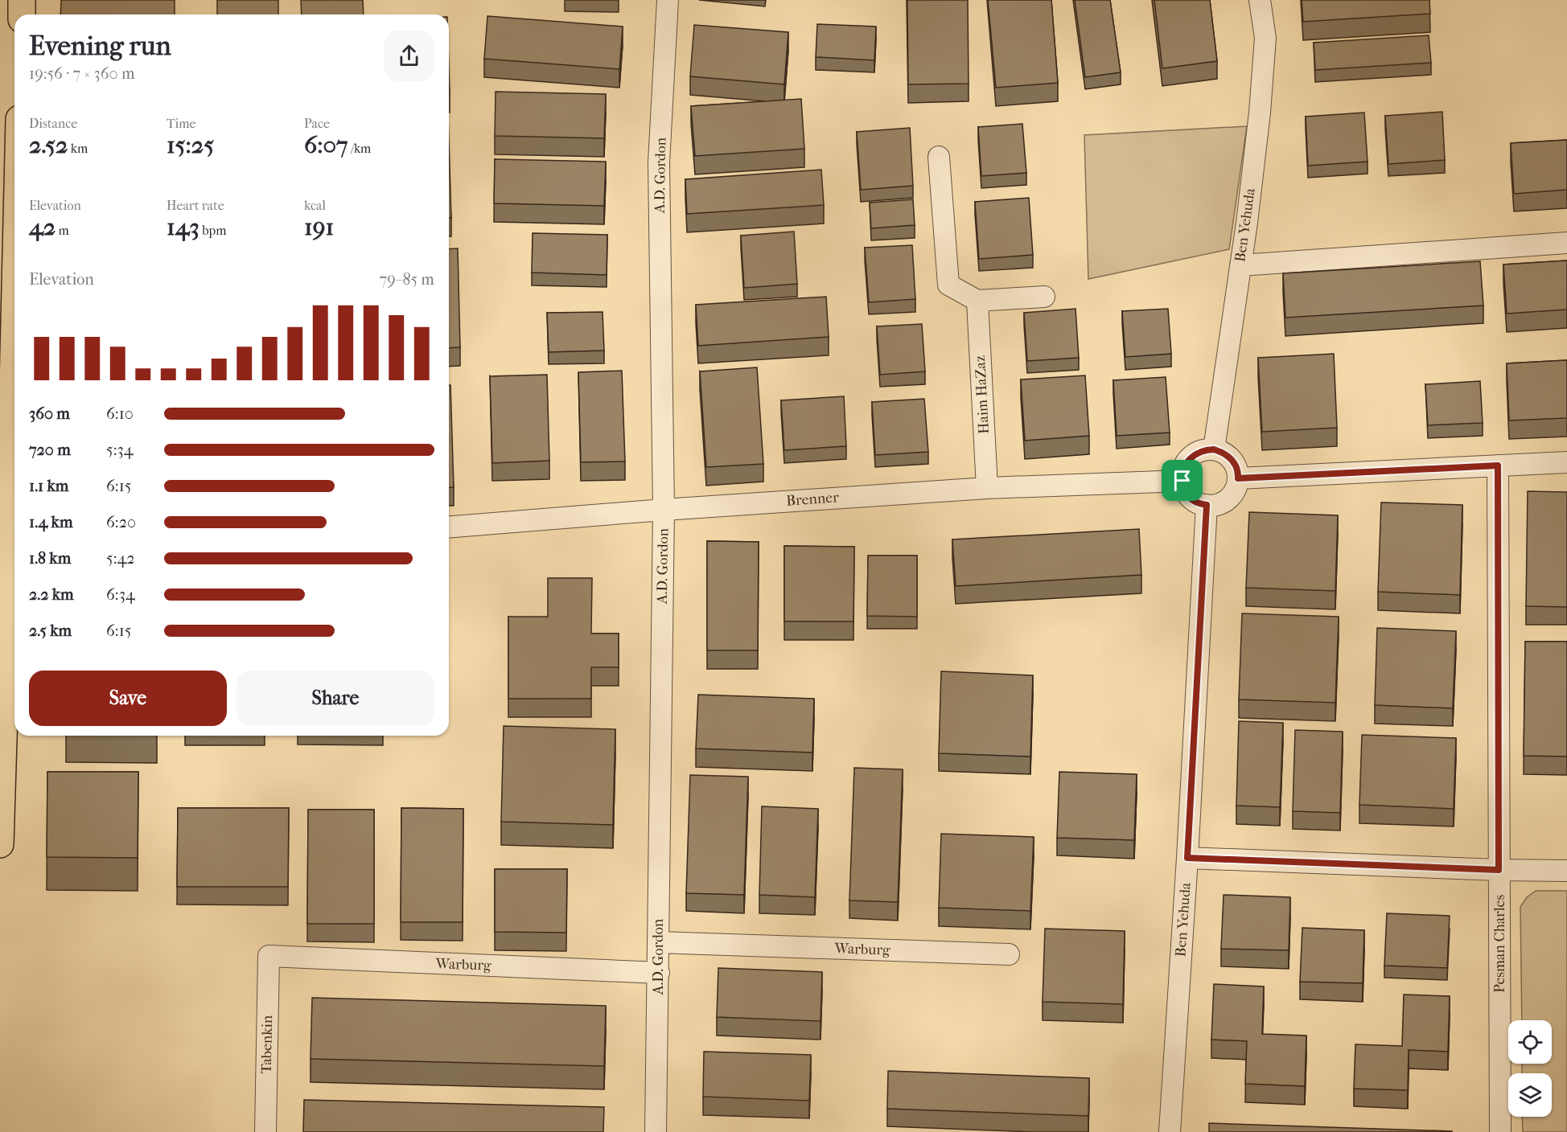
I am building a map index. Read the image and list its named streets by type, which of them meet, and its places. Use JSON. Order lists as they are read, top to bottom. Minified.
{"streets":{"street":["A.D. Gordon","Ben Yehuda","Haim HaZaz","Brenner","Pesman Charles","Warburg","Tabenkin"]},"crossings":[["A.D. Gordon","Brenner"],["A.D. Gordon","Warburg"],["Ben Yehuda","Brenner"],["Haim HaZaz","Brenner"],["Warburg","Tabenkin"]],"page":{"heading":["Evening run","19:56 · 7 × 360 m"],"stats":[["Distance","2.52 km"],["Time","15:25"],["Pace","6:07 /km"],["Elevation","42 m"],["Heart rate","143 bpm"],["kcal","191"]],"chart":["Elevation","79–85 m"],"list":[{"name":"360 m","note":"6:10"},{"name":"720 m","note":"5:34"},{"name":"1.1 km","note":"6:15"},{"name":"1.4 km","note":"6:20"},{"name":"1.8 km","note":"5:42"},{"name":"2.2 km","note":"6:34"},{"name":"2.5 km","note":"6:15"}],"buttons":["Save","Share"]}}
